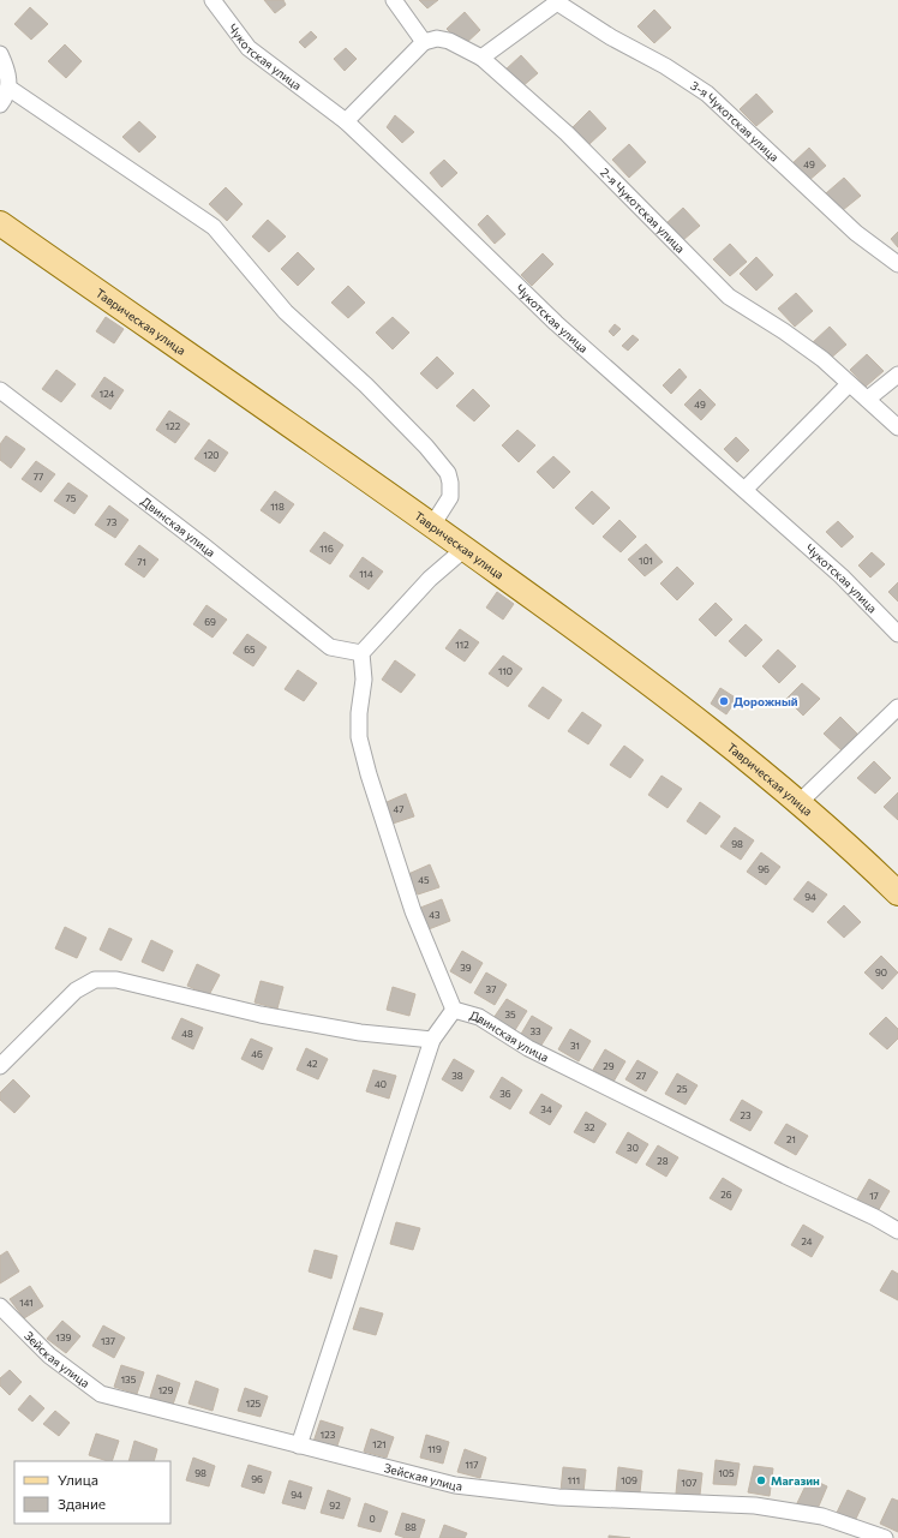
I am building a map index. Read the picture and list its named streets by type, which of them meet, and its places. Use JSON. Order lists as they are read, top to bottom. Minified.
{"streets":{"main road":["Таврическая улица"],"street":["Чукотская улица","3-я Чукотская улица","2-я Чукотская улица","Двинская улица","Зейская улица"]},"places":["Дорожный","Магазин"],"house_numbers":["49","124","49","122","120","77","75","118","73","116","101","71","114","69","112","65","110","47","98","96","45","94","43","39","90","37","35","33","48","31","46","42","29","38","27","40","25","36","34","23","32","21","30","28","26","17","24","141","139","137","135","129","125","123","121","119","117","98","105","96","111","109","107","94","92","0","88"],"legend":["Улица","Здание"]}
